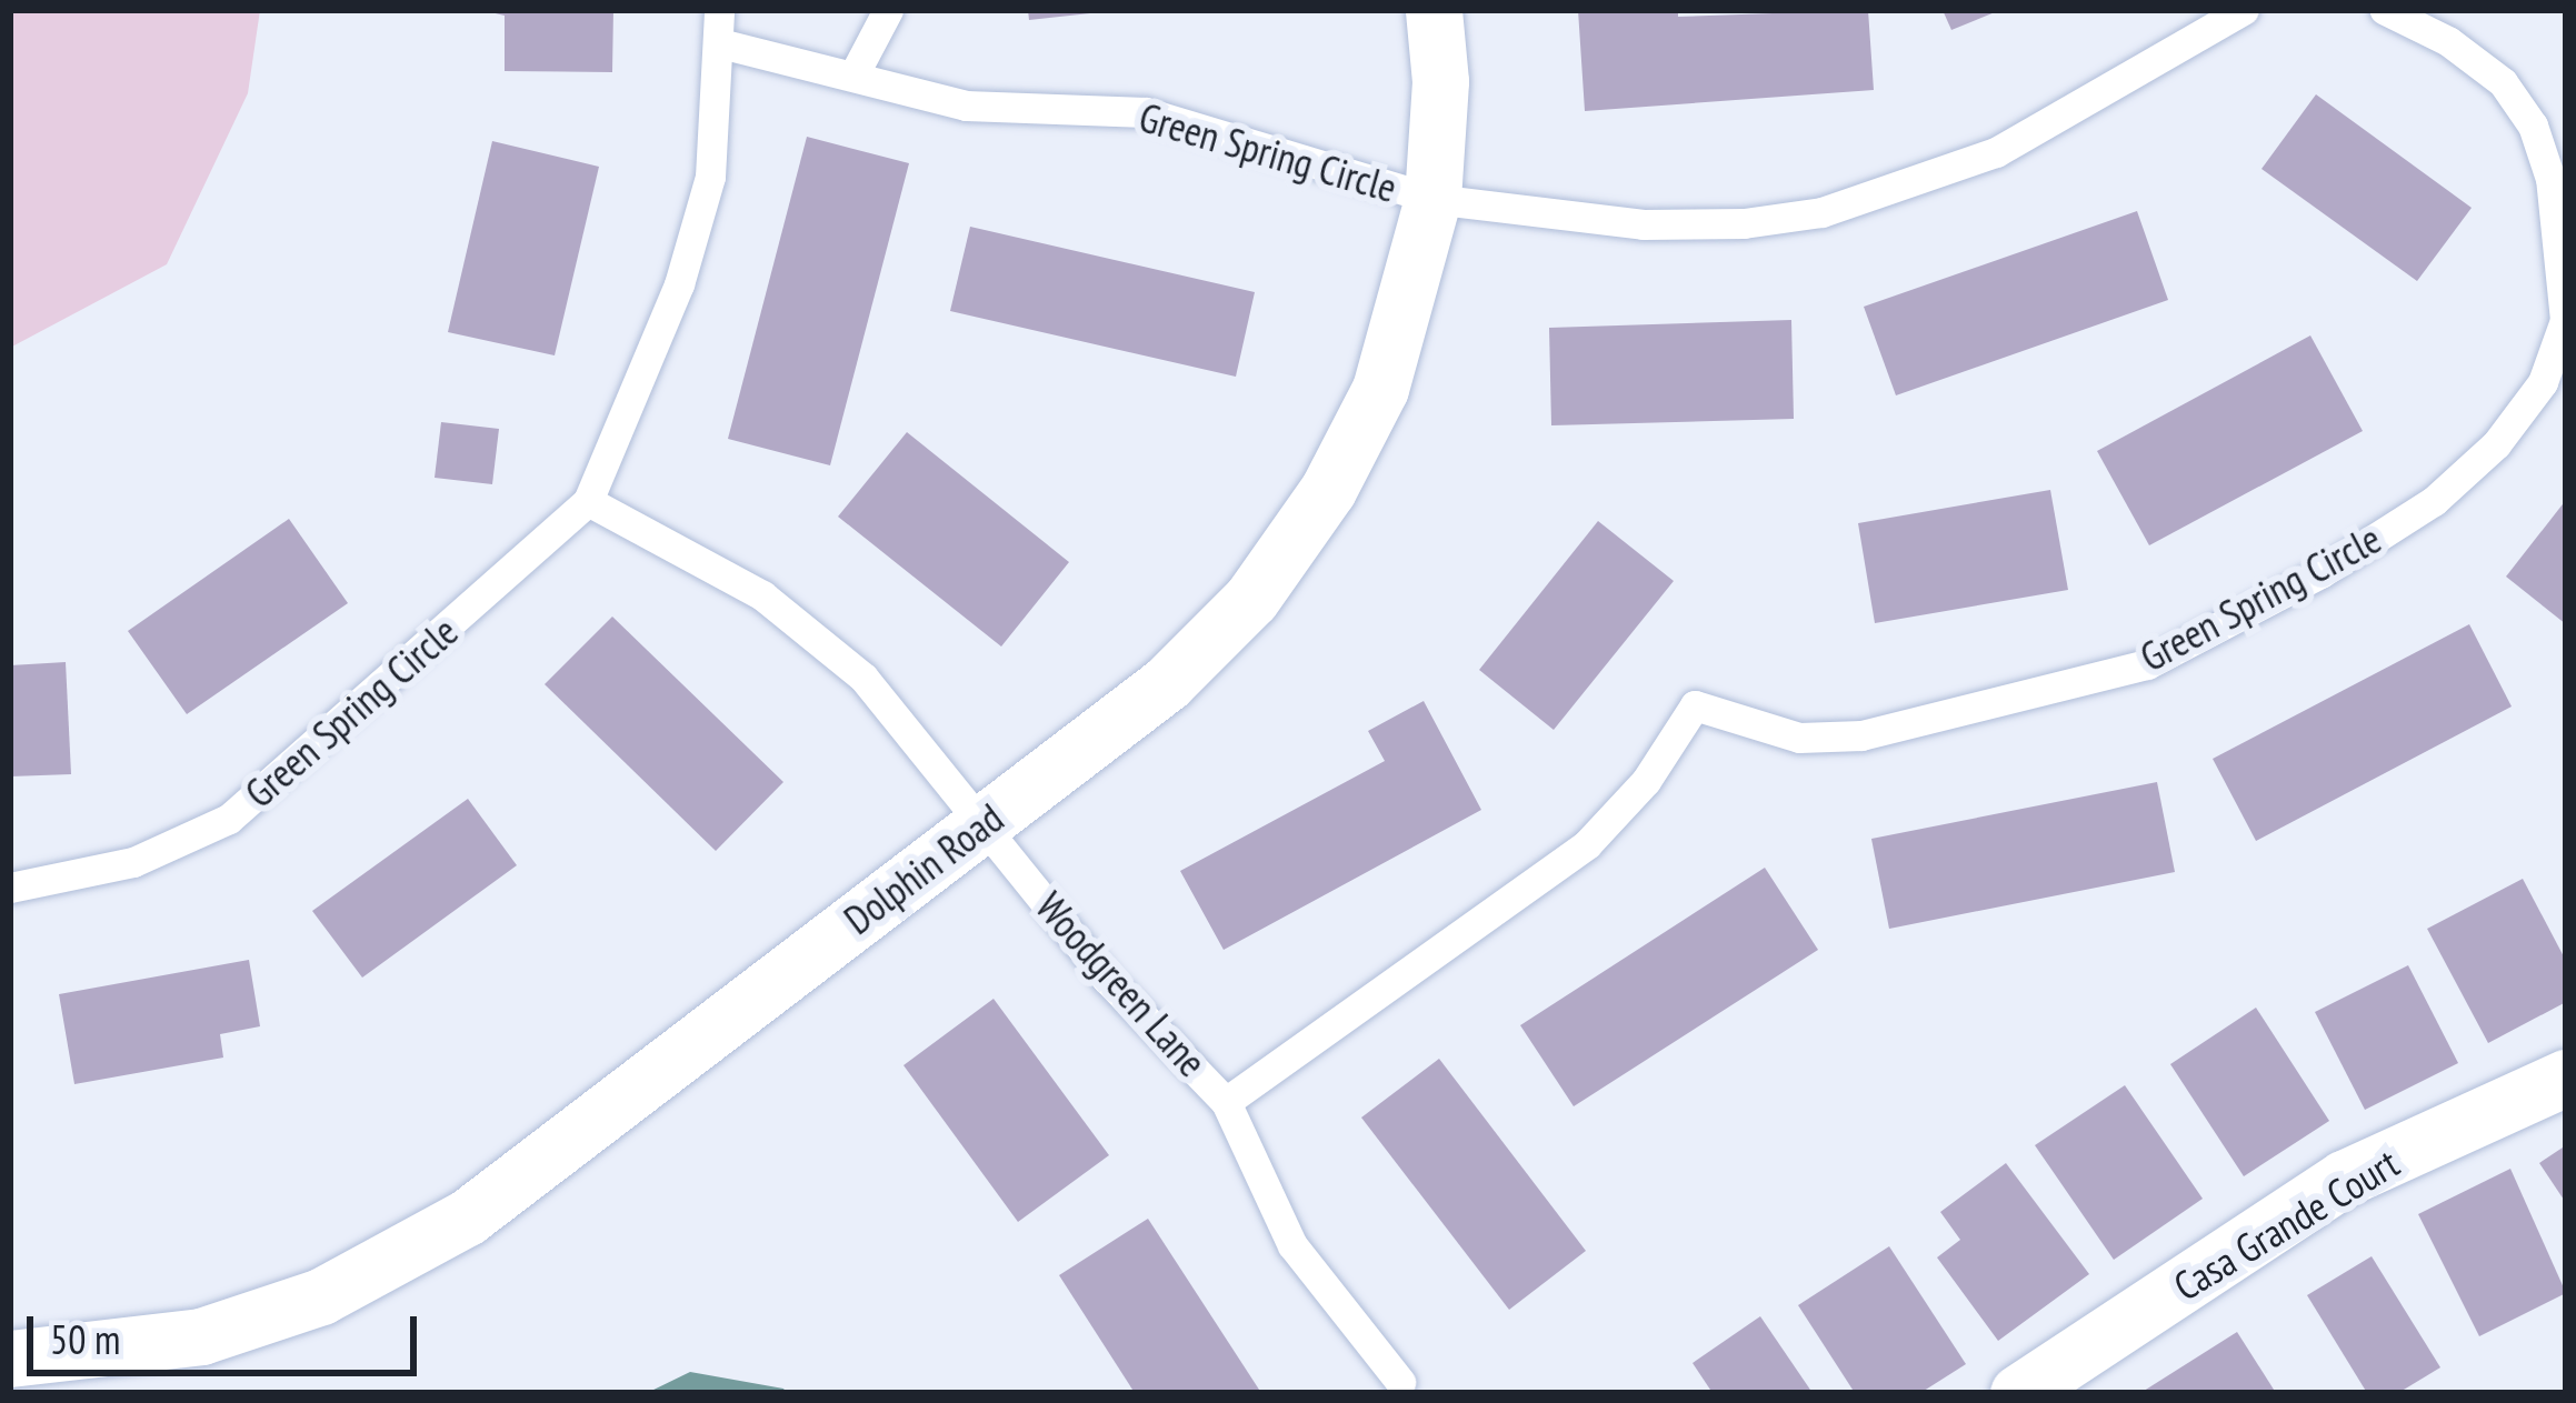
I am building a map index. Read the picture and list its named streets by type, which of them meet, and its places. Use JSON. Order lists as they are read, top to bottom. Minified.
{"streets":{"street":["Dolphin Road","Casa Grande Court"],"lane":["Green Spring Circle","Woodgreen Lane"]},"crossings":[["Green Spring Circle","Dolphin Road"],["Green Spring Circle","Woodgreen Lane"],["Dolphin Road","Woodgreen Lane"]],"scale_bar":"50 m"}
